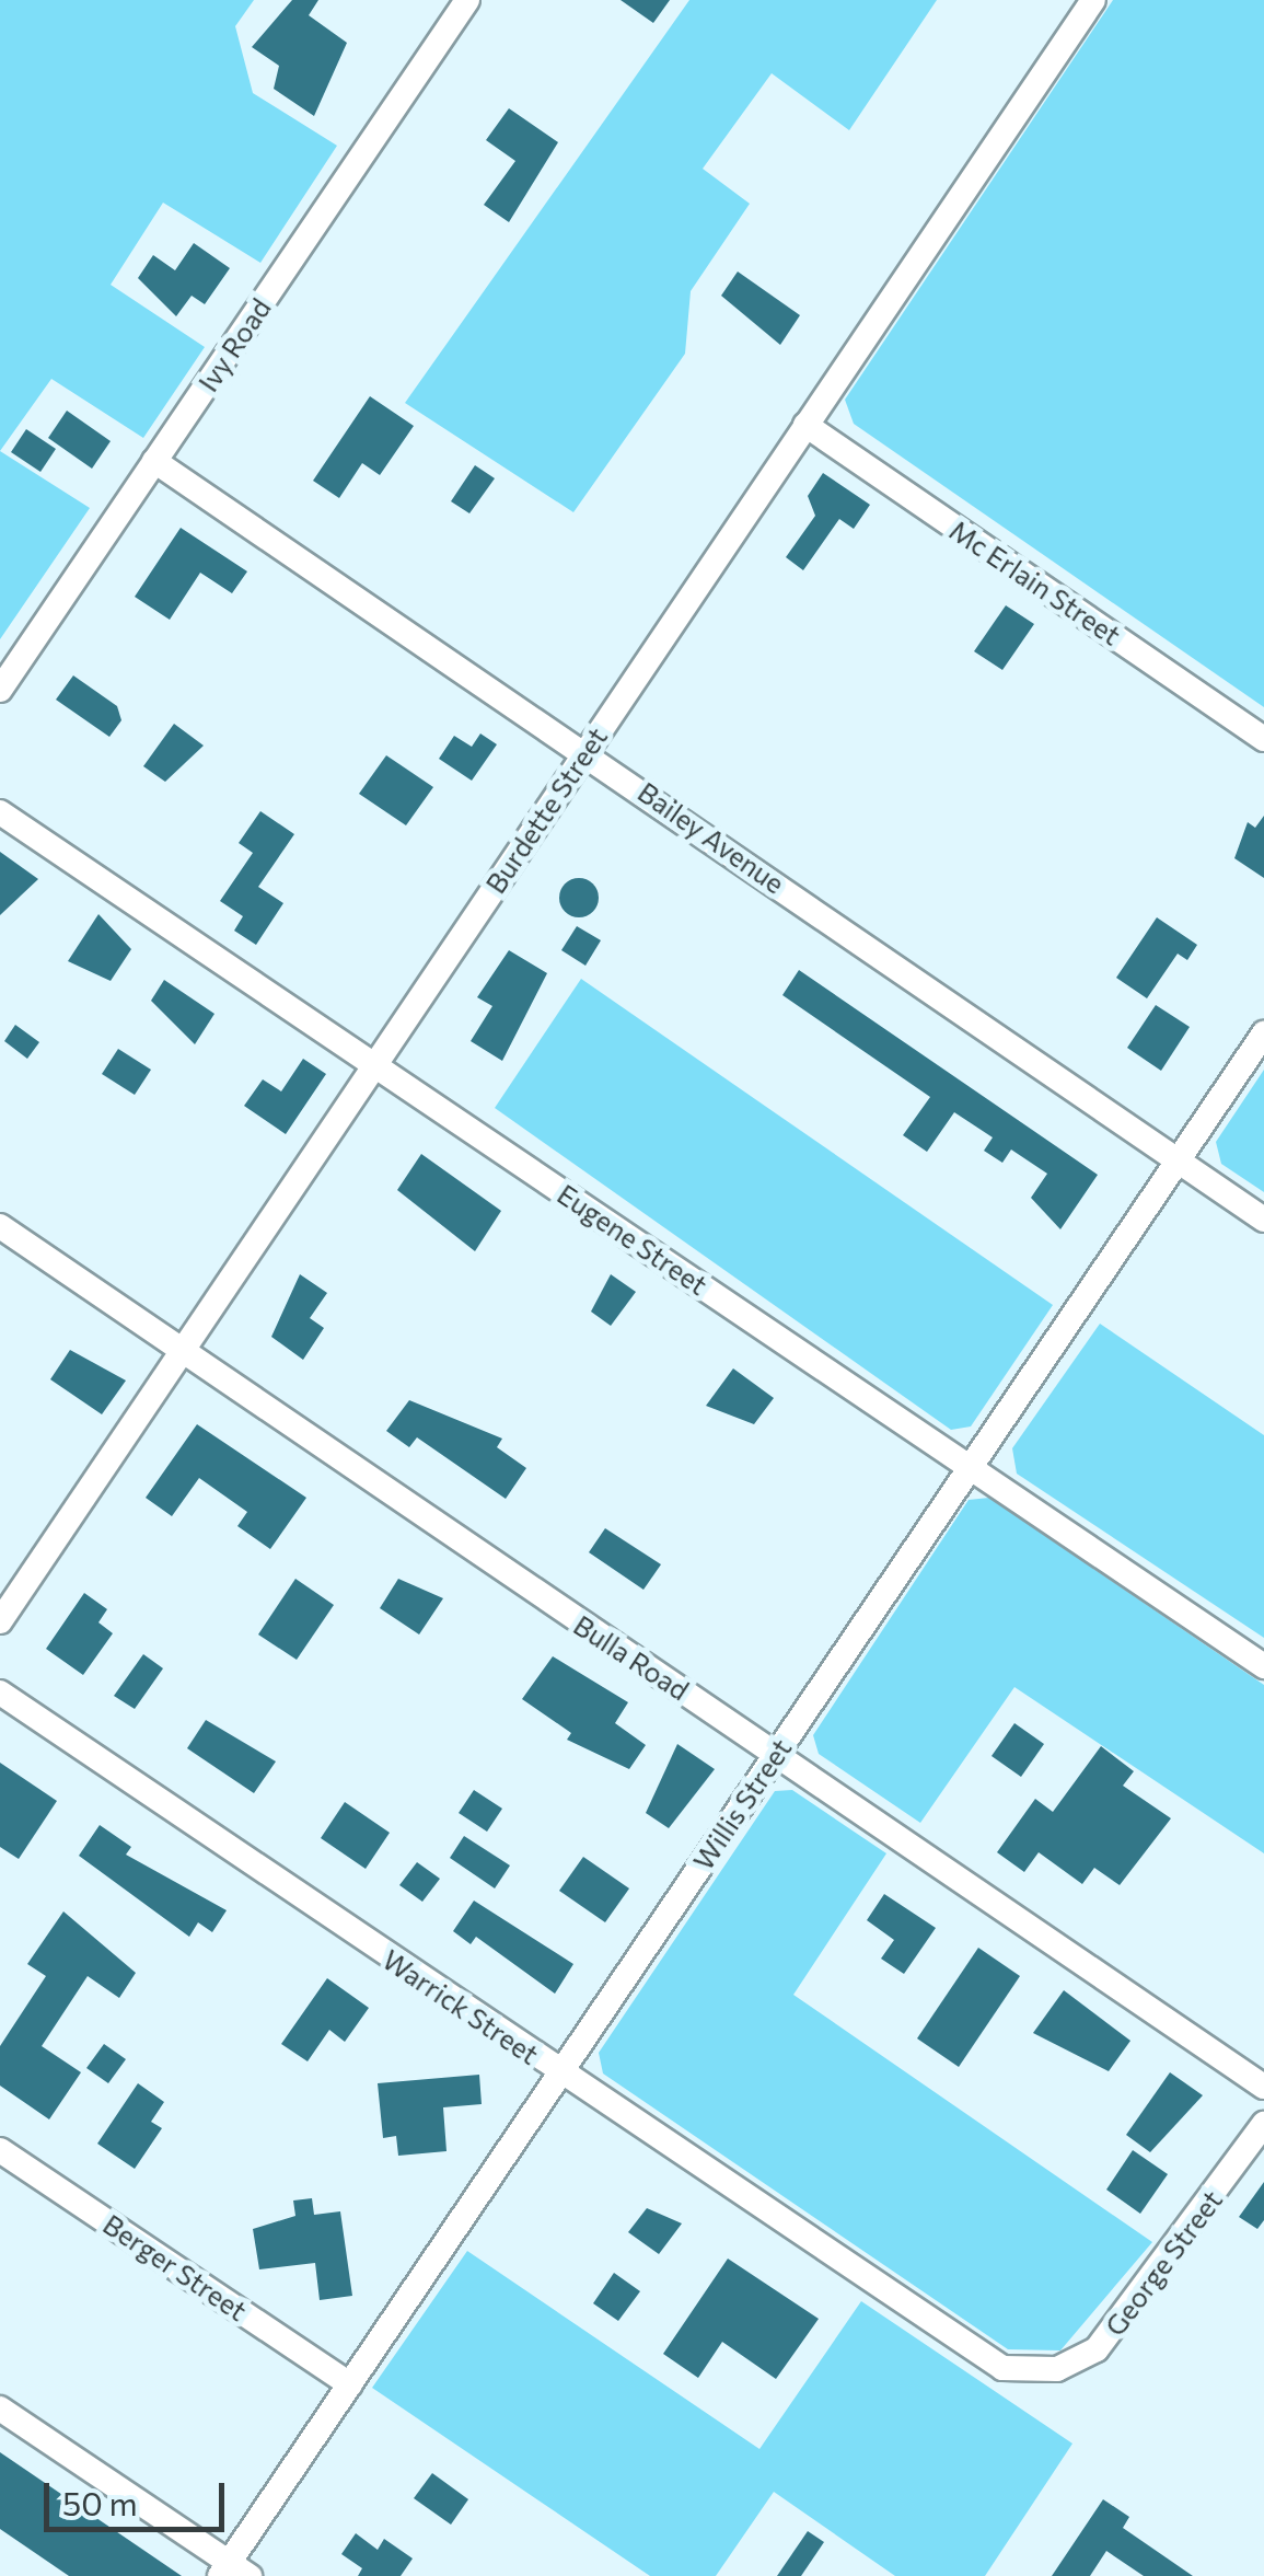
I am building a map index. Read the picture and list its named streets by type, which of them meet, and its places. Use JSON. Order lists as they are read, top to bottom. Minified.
{"streets":{"street":["Ivy Road","Mc Erlain Street","Burdette Street","Bailey Avenue","Eugene Street","Bulla Road","Willis Street","Warrick Street","George Street","Berger Street"]},"crossings":[["Ivy Road","Bailey Avenue"],["Mc Erlain Street","Burdette Street"],["Burdette Street","Bailey Avenue"],["Burdette Street","Eugene Street"],["Burdette Street","Bulla Road"],["Bailey Avenue","Willis Street"],["Eugene Street","Willis Street"],["Bulla Road","Willis Street"],["Willis Street","Warrick Street"],["Willis Street","Berger Street"],["Warrick Street","George Street"]],"scale_bar":"50 m"}
